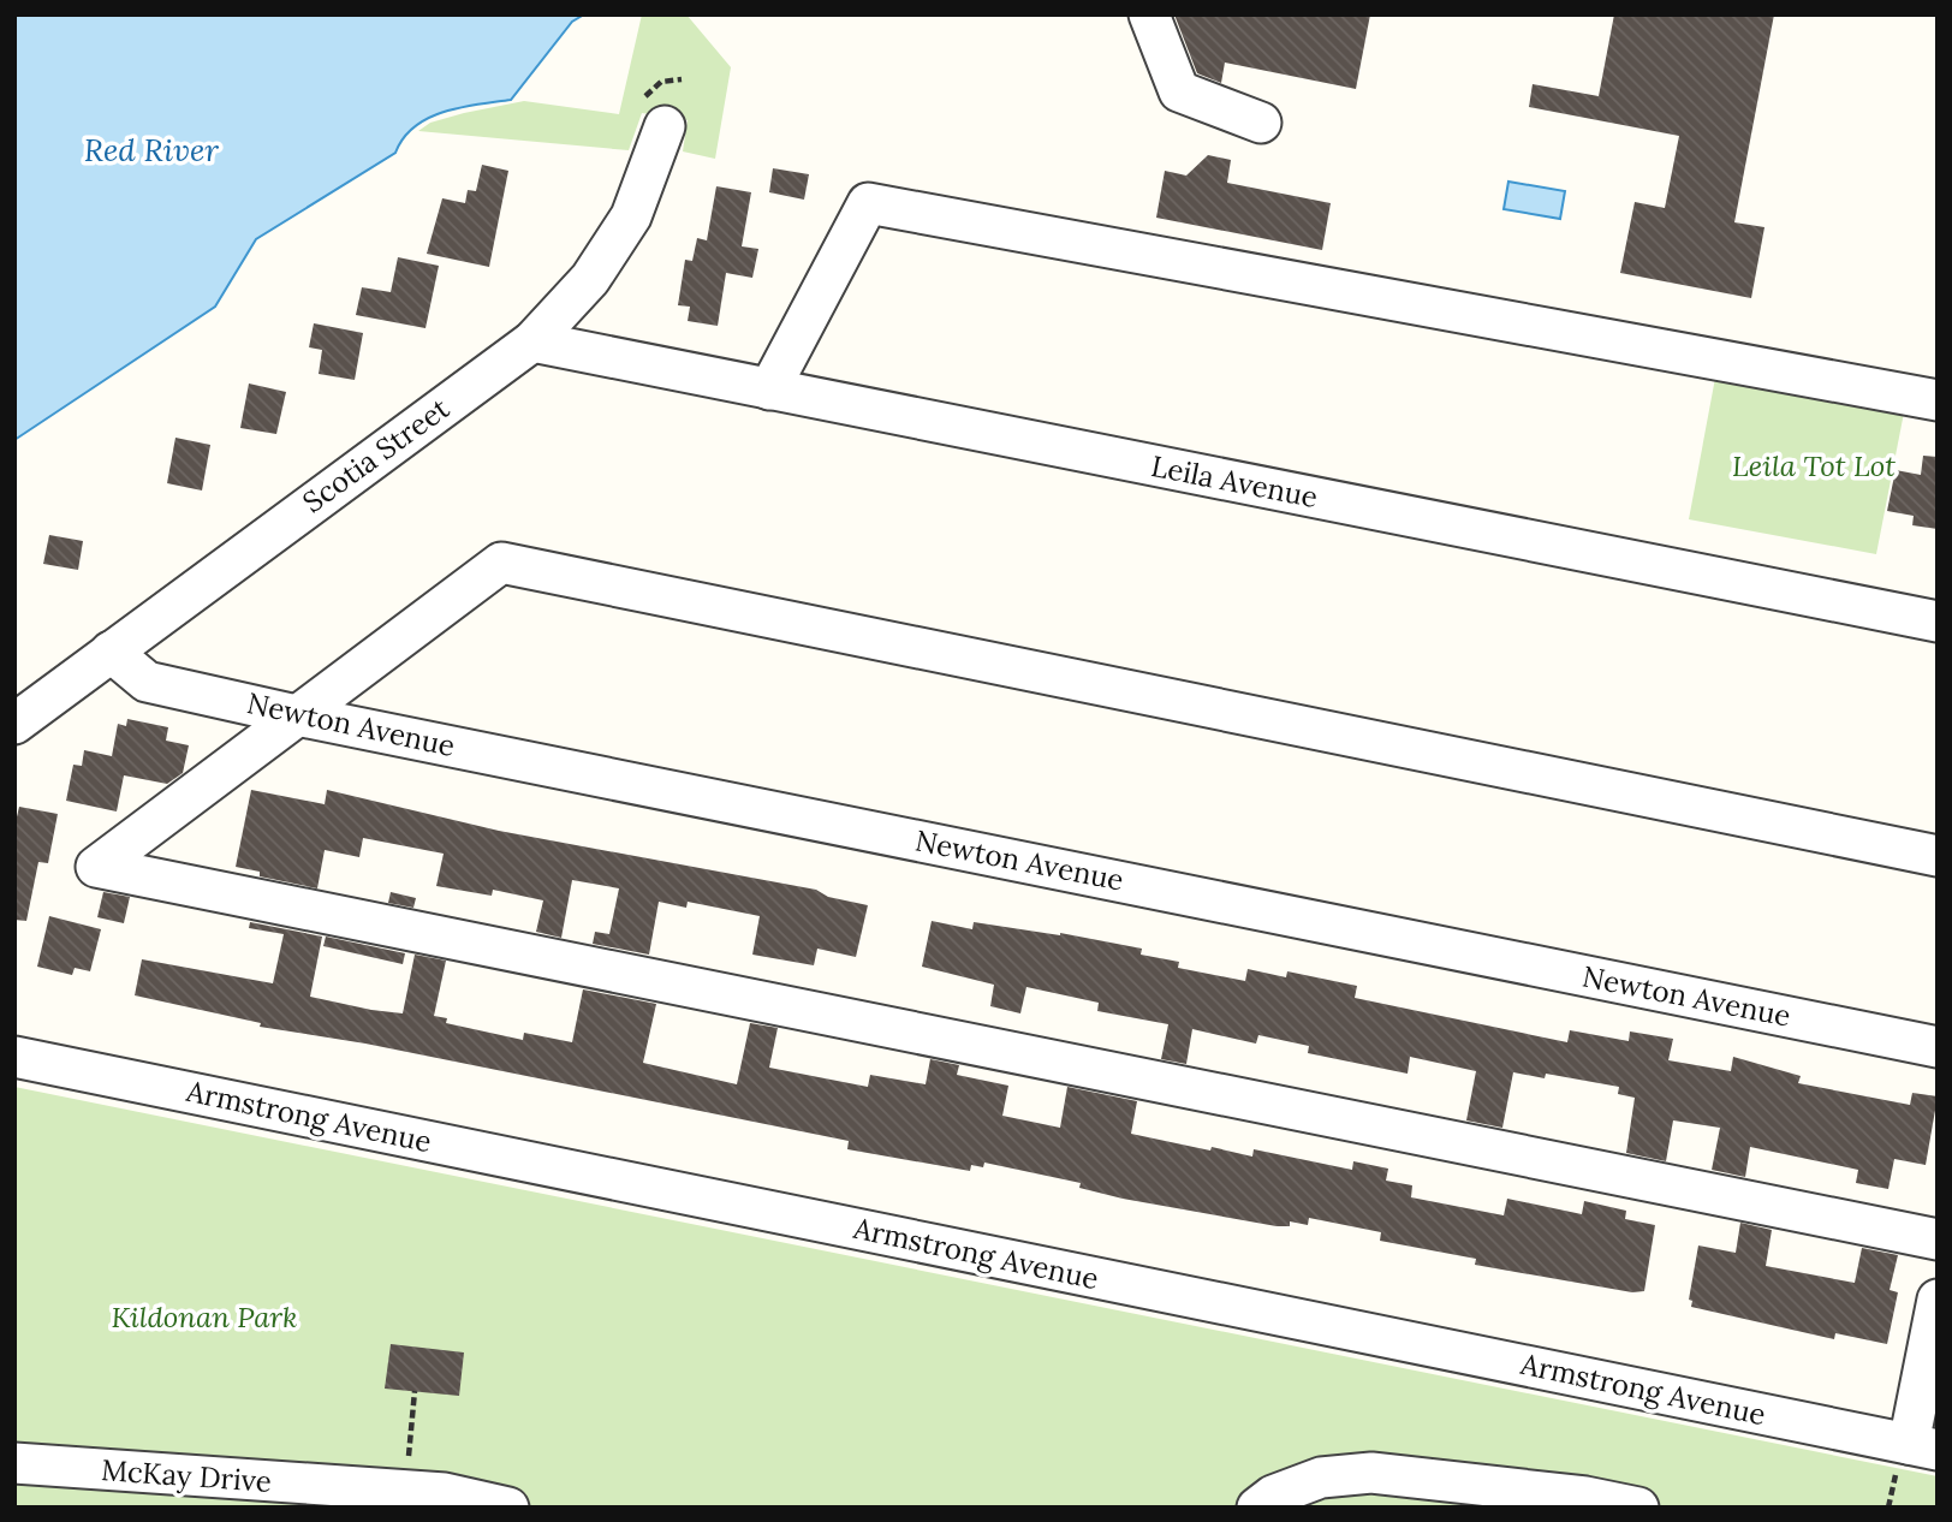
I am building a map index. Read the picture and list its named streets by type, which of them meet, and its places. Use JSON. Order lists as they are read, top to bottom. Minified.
{"streets":{"street":["Scotia Street","Leila Avenue","Newton Avenue","Armstrong Avenue","McKay Drive"]},"crossings":[["Scotia Street","Leila Avenue"],["Scotia Street","Newton Avenue"]],"water":["Red River"],"parks":["Leila Tot Lot","Kildonan Park"]}
